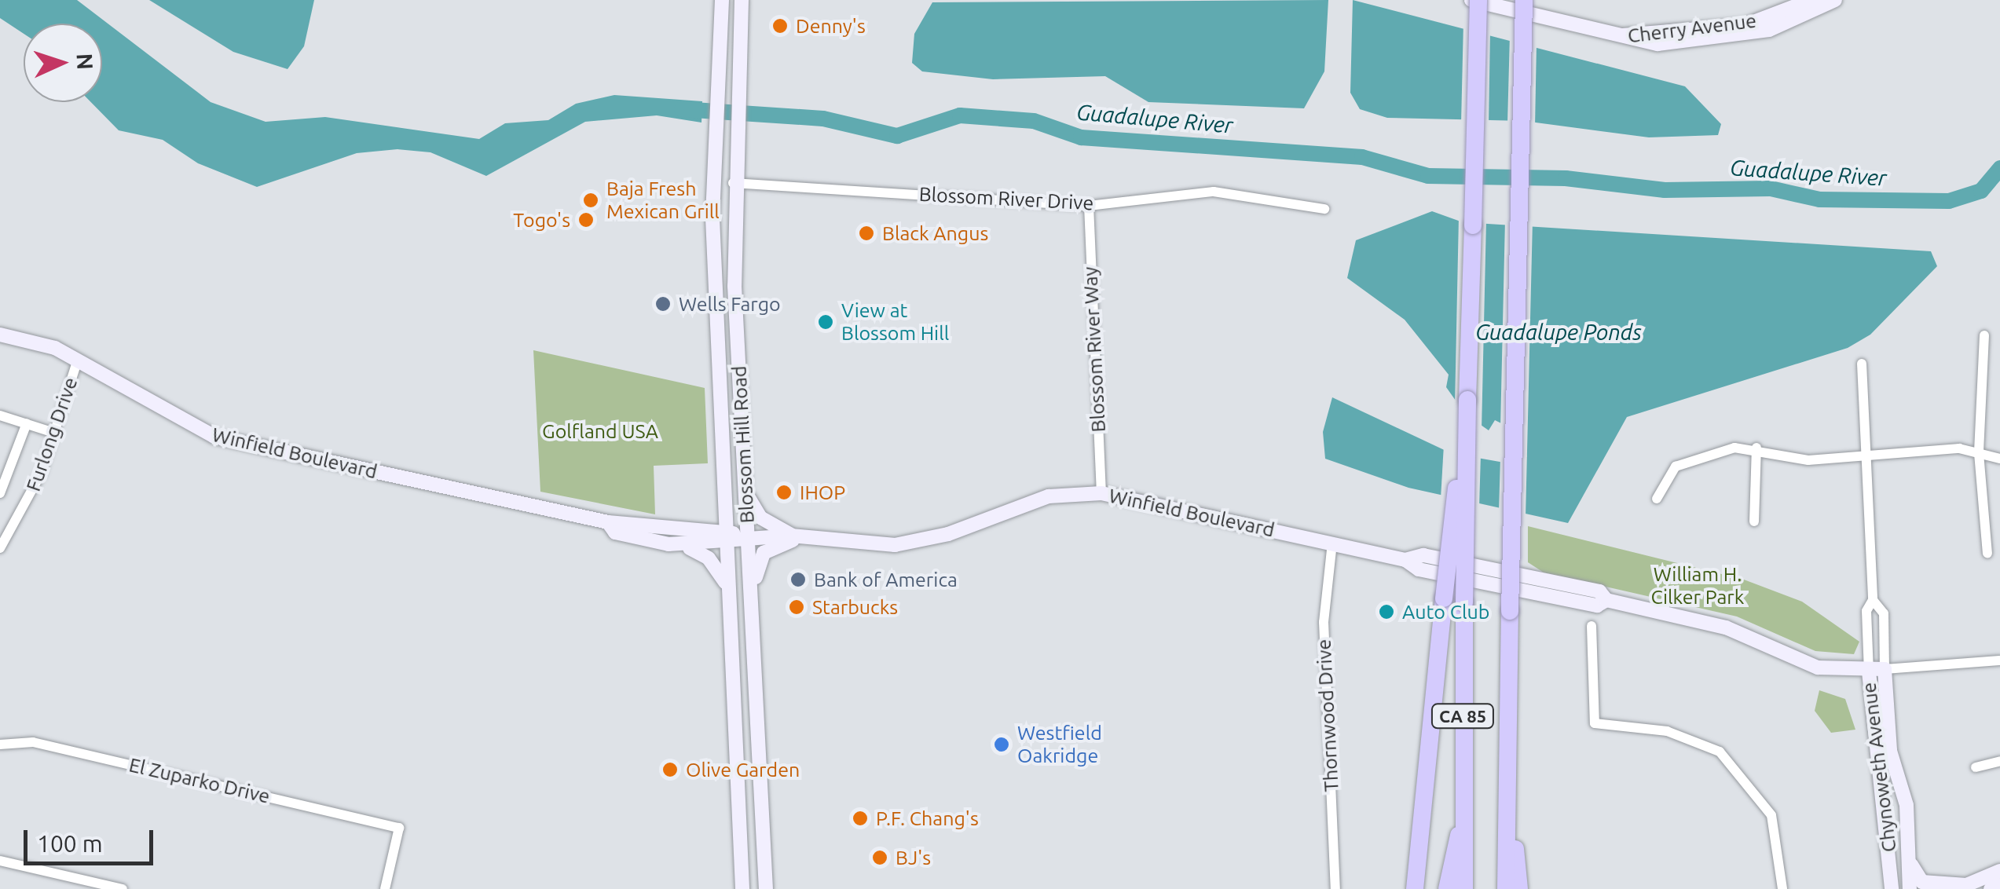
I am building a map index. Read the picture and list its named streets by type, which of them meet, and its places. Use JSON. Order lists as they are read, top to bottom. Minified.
{"streets":{"highway":["CA 85"],"street":["Cherry Avenue","Blossom River Drive","Blossom River Way","Furlong Drive","Blossom Hill Road","Winfield Boulevard","Thornwood Drive","Chynoweth Avenue","El Zuparko Drive"]},"crossings":[["Blossom River Drive","Blossom River Way"],["Blossom River Drive","Blossom Hill Road"],["Blossom River Way","Winfield Boulevard"],["Furlong Drive","Winfield Boulevard"],["Blossom Hill Road","Winfield Boulevard"],["Winfield Boulevard","Thornwood Drive"],["Winfield Boulevard","Chynoweth Avenue"]],"water":["Guadalupe River","Guadalupe Ponds"],"parks":["Golfland USA","William H. Cilker Park"],"places":["Denny's","Baja Fresh Mexican Grill","Togo's","Black Angus","Wells Fargo","View at Blossom Hill","IHOP","Bank of America","Starbucks","Auto Club","Westfield Oakridge","Olive Garden","P.F. Chang's","BJ's"],"scale_bar":"100 m","north":"right"}
